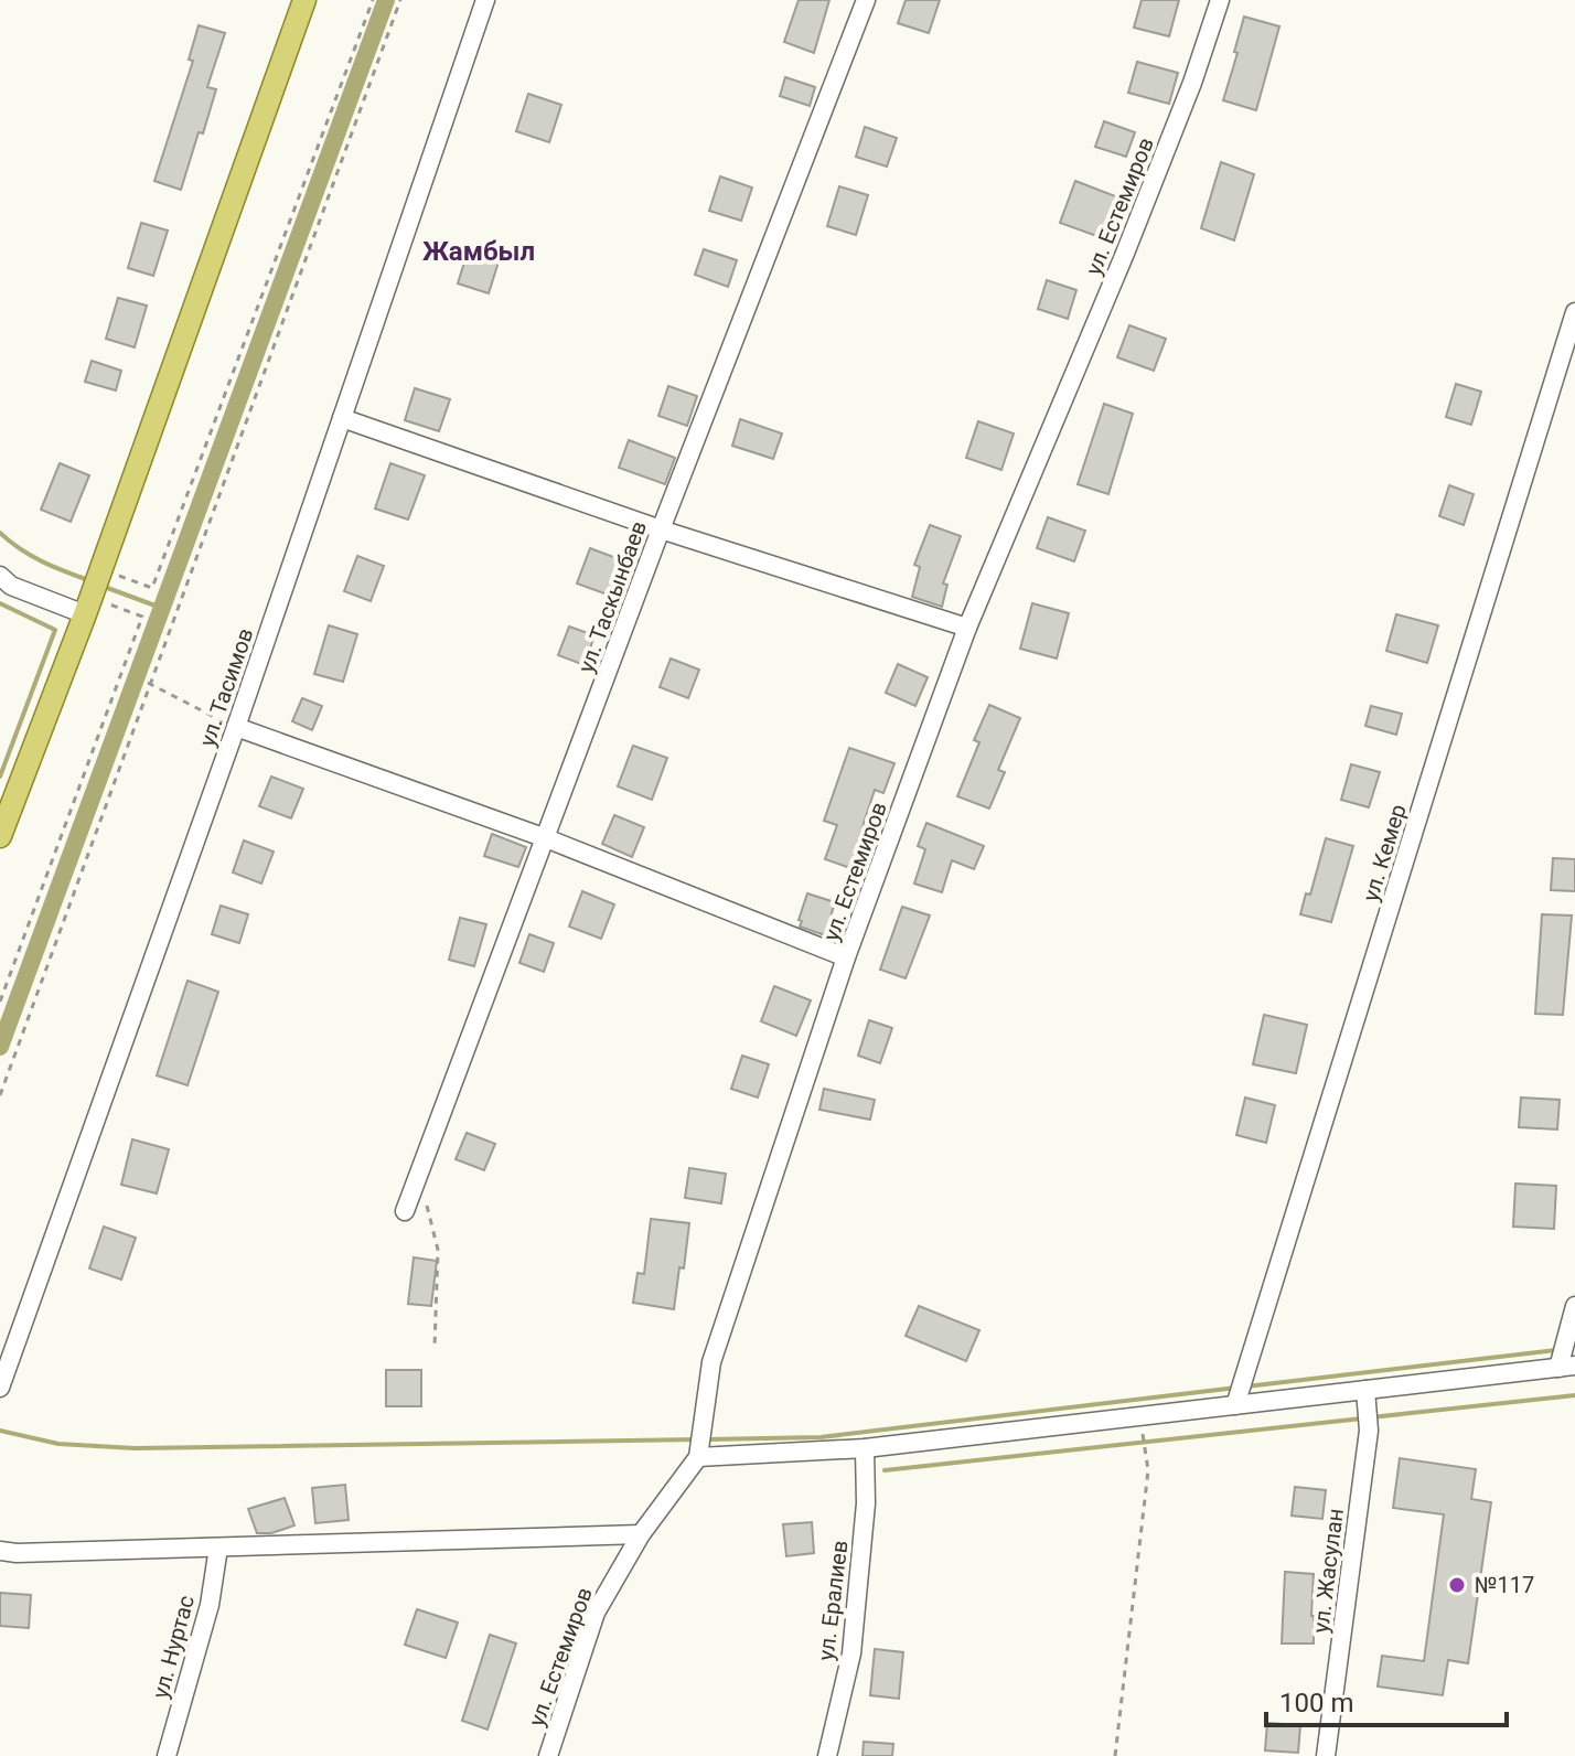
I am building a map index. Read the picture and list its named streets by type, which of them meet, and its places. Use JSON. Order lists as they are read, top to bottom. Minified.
{"streets":{"street":["ул. Естемиров","ул. Таскынбаев","ул. Тасимов","ул. Кемер","ул. Жасулан","ул. Ералиев","ул. Нуртас"]},"districts":["Жамбыл"],"places":["№117"],"scale_bar":"100 m"}
